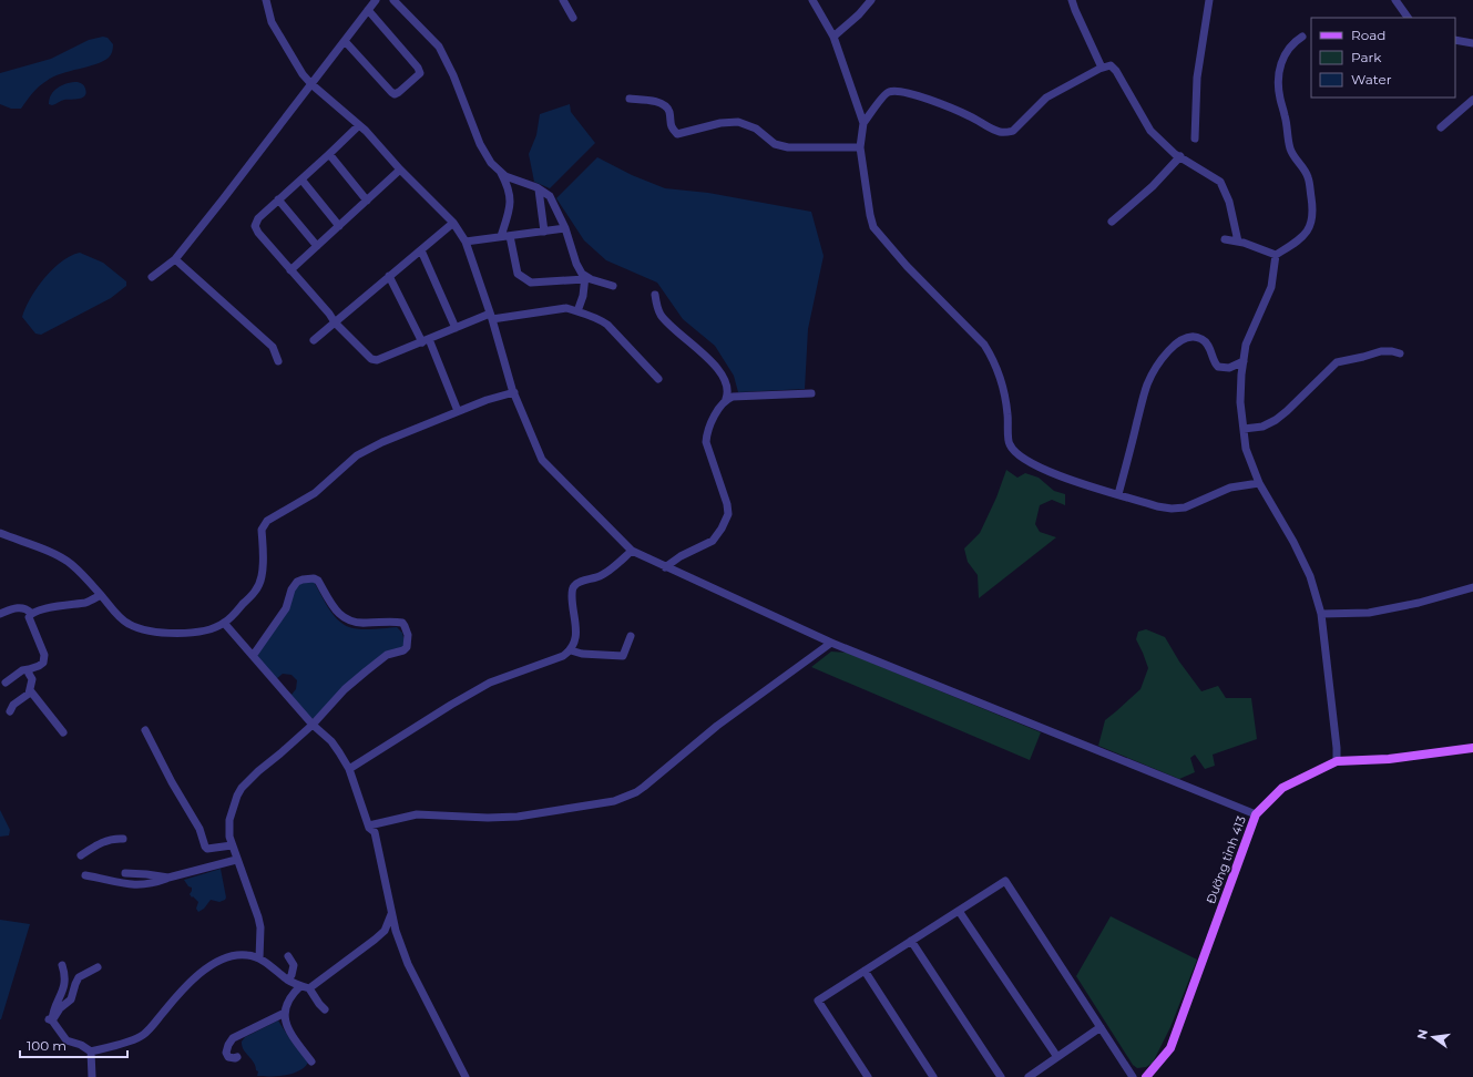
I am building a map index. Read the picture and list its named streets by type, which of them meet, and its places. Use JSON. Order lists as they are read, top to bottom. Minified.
{"streets":{"main road":["Đường tỉnh 413"]},"legend":["Road","Park","Water"],"scale_bar":"100 m","north":"left"}
